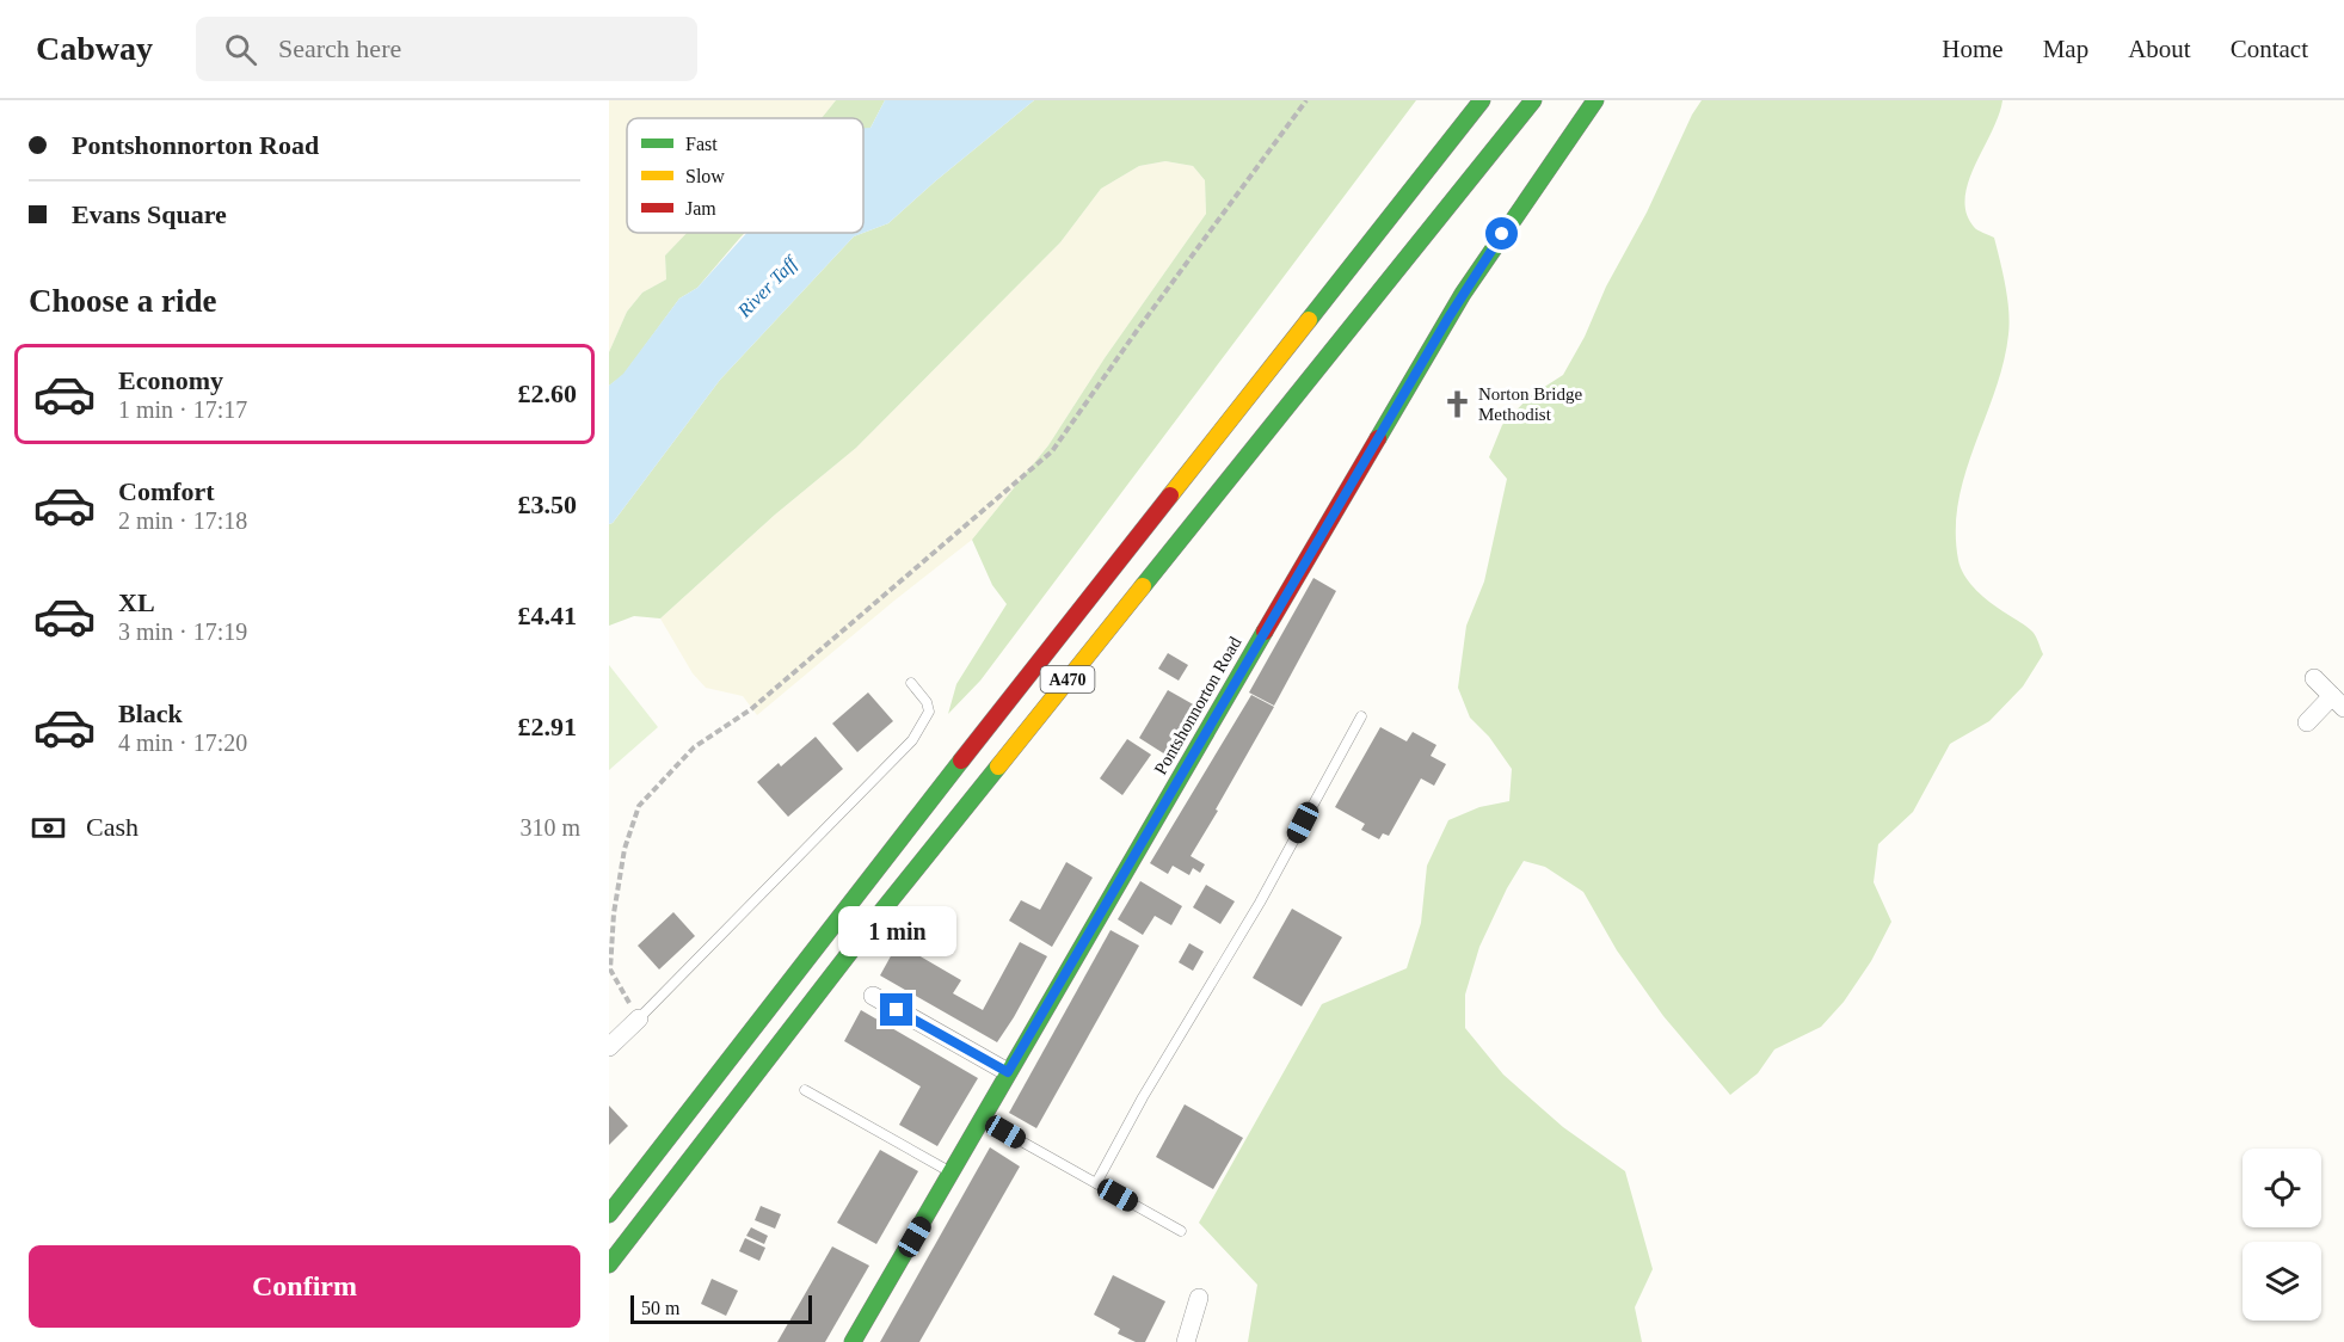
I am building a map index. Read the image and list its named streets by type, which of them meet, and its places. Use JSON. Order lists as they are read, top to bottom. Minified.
{"streets":{"main road":["A470","Pontshonnorton Road"]},"water":["River Taff"],"places":{"church":["Norton Bridge Methodist"]},"legend":["Fast","Slow","Jam"],"scale_bar":"50 m","page":{"header":"Cabway","search":"Search here","nav":["Home","Map","About","Contact"],"banner":["Pontshonnorton Road","Evans Square"],"heading":"Choose a ride","list":[{"name":"Economy","note":"1 min · 17:17","value":"£2.60"},{"name":"Comfort","note":"2 min · 17:18","value":"£3.50"},{"name":"XL","note":"3 min · 17:19","value":"£4.41"},{"name":"Black","note":"4 min · 17:20","value":"£2.91"}],"pay":["Cash","310 m"],"bubble":"1 min","buttons":"Confirm","scale":"50 m"}}
